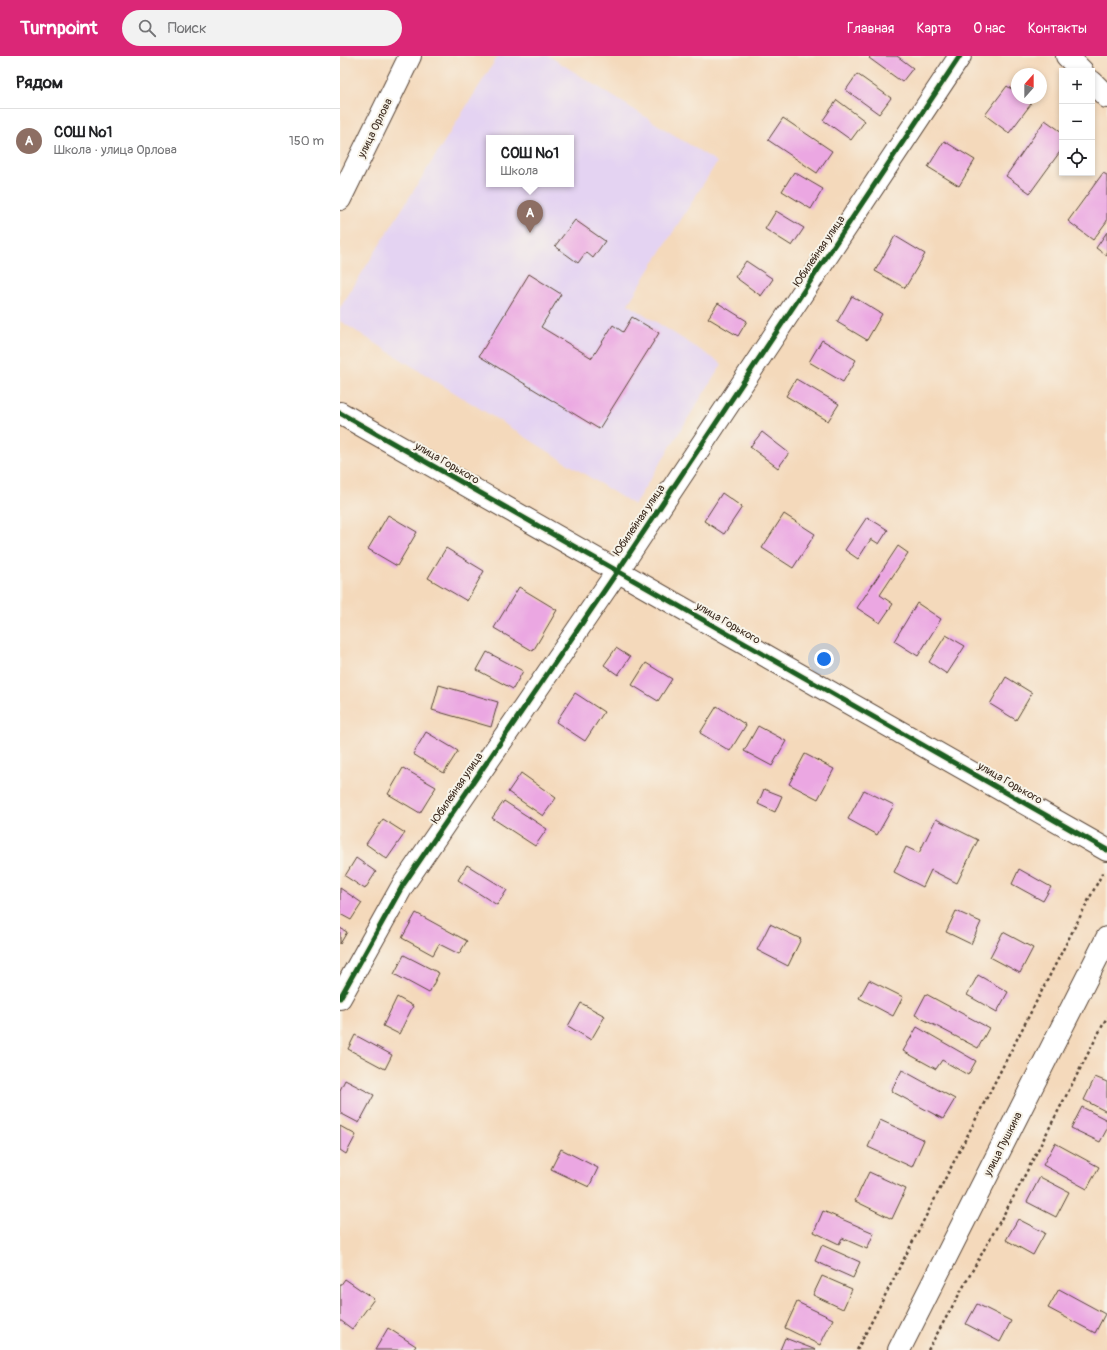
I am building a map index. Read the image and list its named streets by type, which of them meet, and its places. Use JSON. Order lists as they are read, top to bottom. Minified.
{"streets":{"street":["улица Орлова","Юбилейная улица","улица Горького","улица Пушкина"]},"crossings":[["Юбилейная улица","улица Горького"]],"north":"top","page":{"header":"Turnpoint","search":"Поиск","nav":["Главная","Карта","О нас","Контакты"],"heading":"Рядом","map_buttons":["+","−"],"list":[{"mark":"A","name":"СОШ №1","note":"Школа · улица Орлова","value":"150 m"}],"popup":["СОШ №1","Школа"],"pins":"A"}}
